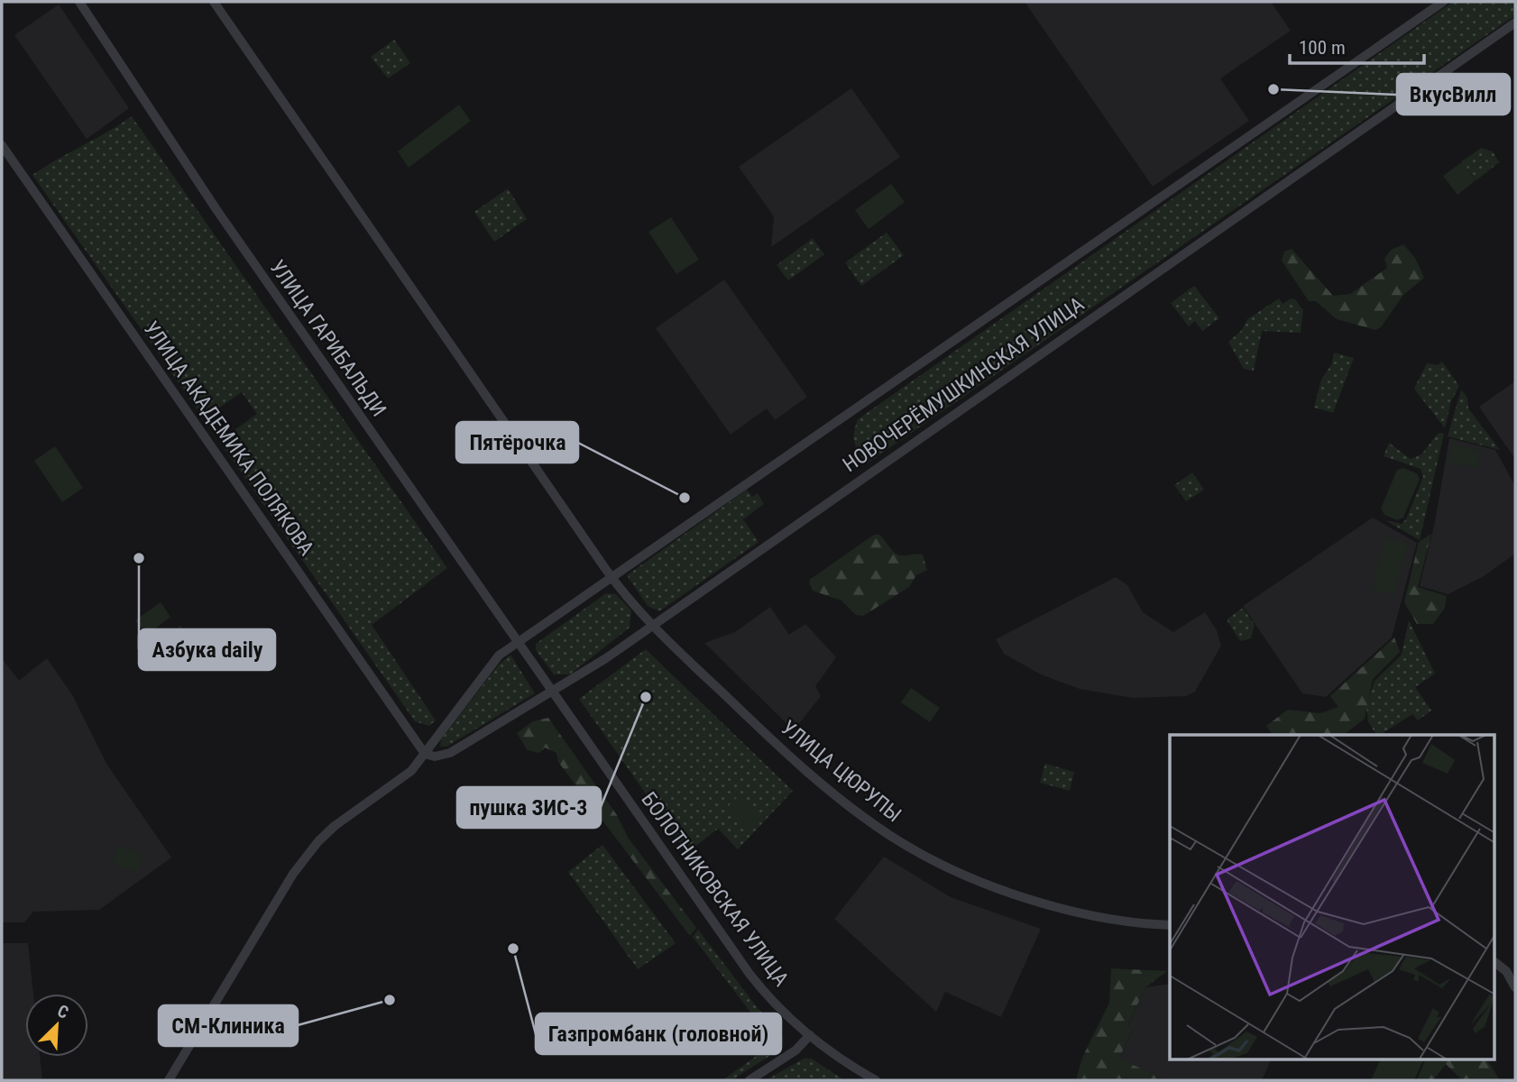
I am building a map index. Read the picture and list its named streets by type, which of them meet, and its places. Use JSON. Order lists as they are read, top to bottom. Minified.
{"streets":{"street":["УЛИЦА ГАРИБАЛЬДИ","НОВОЧЕРЁМУШКИНСКАЯ УЛИЦА","УЛИЦА АКАДЕМИКА ПОЛЯКОВА","УЛИЦА ЦЮРУПЫ","БОЛОТНИКОВСКАЯ УЛИЦА"]},"crossings":[["УЛИЦА ГАРИБАЛЬДИ","НОВОЧЕРЁМУШКИНСКАЯ УЛИЦА"],["УЛИЦА ГАРИБАЛЬДИ","БОЛОТНИКОВСКАЯ УЛИЦА"],["НОВОЧЕРЁМУШКИНСКАЯ УЛИЦА","УЛИЦА АКАДЕМИКА ПОЛЯКОВА"],["НОВОЧЕРЁМУШКИНСКАЯ УЛИЦА","УЛИЦА ЦЮРУПЫ"],["НОВОЧЕРЁМУШКИНСКАЯ УЛИЦА","БОЛОТНИКОВСКАЯ УЛИЦА"]],"places":["ВкусВилл","Пятёрочка","Азбука daily","пушка ЗИС-3","Газпромбанк (головной)","СМ-Клиника"],"scale_bar":"100 m","north":"top right"}
